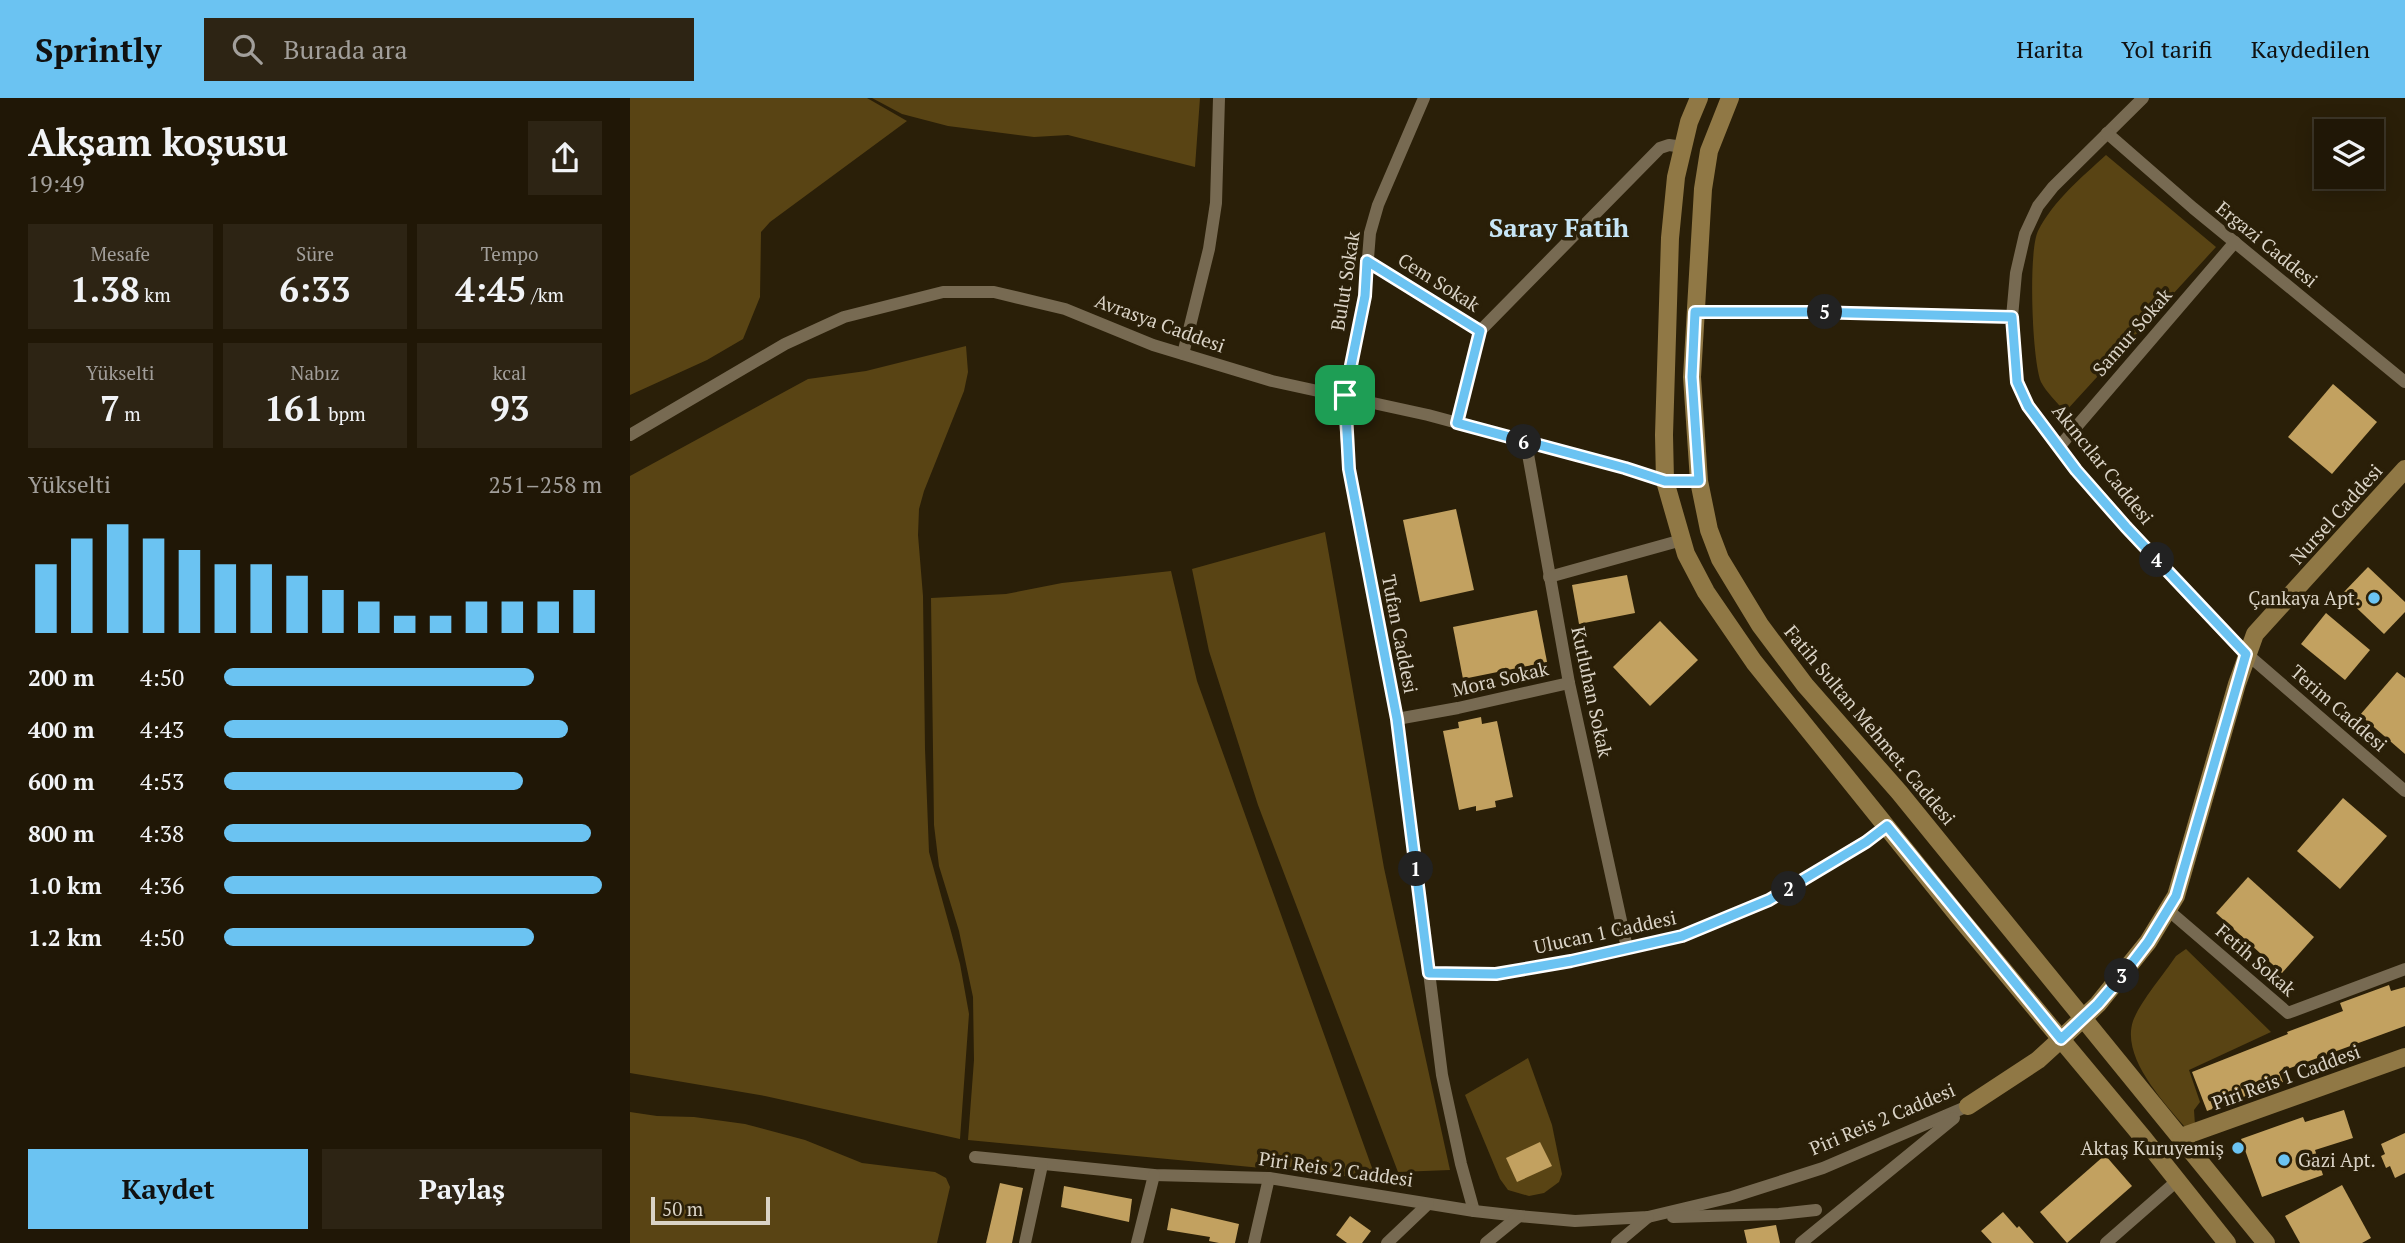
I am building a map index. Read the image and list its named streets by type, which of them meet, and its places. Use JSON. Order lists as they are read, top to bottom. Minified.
{"streets":{"street":["Ergazi Caddesi","Bulut Sokak","Cem Sokak","Avrasya Caddesi","Samur Sokak","Akıncılar Caddesi","Nursel Caddesi","Tufan Caddesi","Mora Sokak","Kutluhan Sokak","Terim Caddesi","Fatih Sultan Mehmet. Caddesi","Ulucan 1 Caddesi","Fetih Sokak","Piri Reis 1 Caddesi","Piri Reis 2 Caddesi"]},"crossings":[["Ergazi Caddesi","Samur Sokak"],["Ergazi Caddesi","Akıncılar Caddesi"],["Bulut Sokak","Cem Sokak"],["Bulut Sokak","Avrasya Caddesi"],["Bulut Sokak","Tufan Caddesi"],["Cem Sokak","Avrasya Caddesi"],["Avrasya Caddesi","Tufan Caddesi"],["Avrasya Caddesi","Kutluhan Sokak"],["Avrasya Caddesi","Fatih Sultan Mehmet. Caddesi"],["Samur Sokak","Akıncılar Caddesi"],["Akıncılar Caddesi","Nursel Caddesi"],["Akıncılar Caddesi","Terim Caddesi"],["Nursel Caddesi","Terim Caddesi"],["Tufan Caddesi","Mora Sokak"],["Tufan Caddesi","Ulucan 1 Caddesi"],["Tufan Caddesi","Piri Reis 2 Caddesi"],["Mora Sokak","Kutluhan Sokak"],["Kutluhan Sokak","Ulucan 1 Caddesi"],["Fatih Sultan Mehmet. Caddesi","Ulucan 1 Caddesi"],["Fatih Sultan Mehmet. Caddesi","Piri Reis 1 Caddesi"],["Fatih Sultan Mehmet. Caddesi","Piri Reis 2 Caddesi"]],"districts":["Saray Fatih"],"places":["Çankaya Apt.","Aktaş Kuruyemiş","Gazi Apt."],"scale_bar":"50 m","page":{"header":"Sprintly","search":"Burada ara","nav":["Harita","Yol tarifi","Kaydedilen"],"heading":["Akşam koşusu","19:49"],"stats":[["Mesafe","1.38 km"],["Süre","6:33"],["Tempo","4:45 /km"],["Yükselti","7 m"],["Nabız","161 bpm"],["kcal","93"]],"pins":["5","6","4","1","2","3"],"chart":["Yükselti","251–258 m"],"list":[{"name":"200 m","note":"4:50"},{"name":"400 m","note":"4:43"},{"name":"600 m","note":"4:53"},{"name":"800 m","note":"4:38"},{"name":"1.0 km","note":"4:36"},{"name":"1.2 km","note":"4:50"}],"buttons":["Kaydet","Paylaş"],"scale":"50 m"}}
